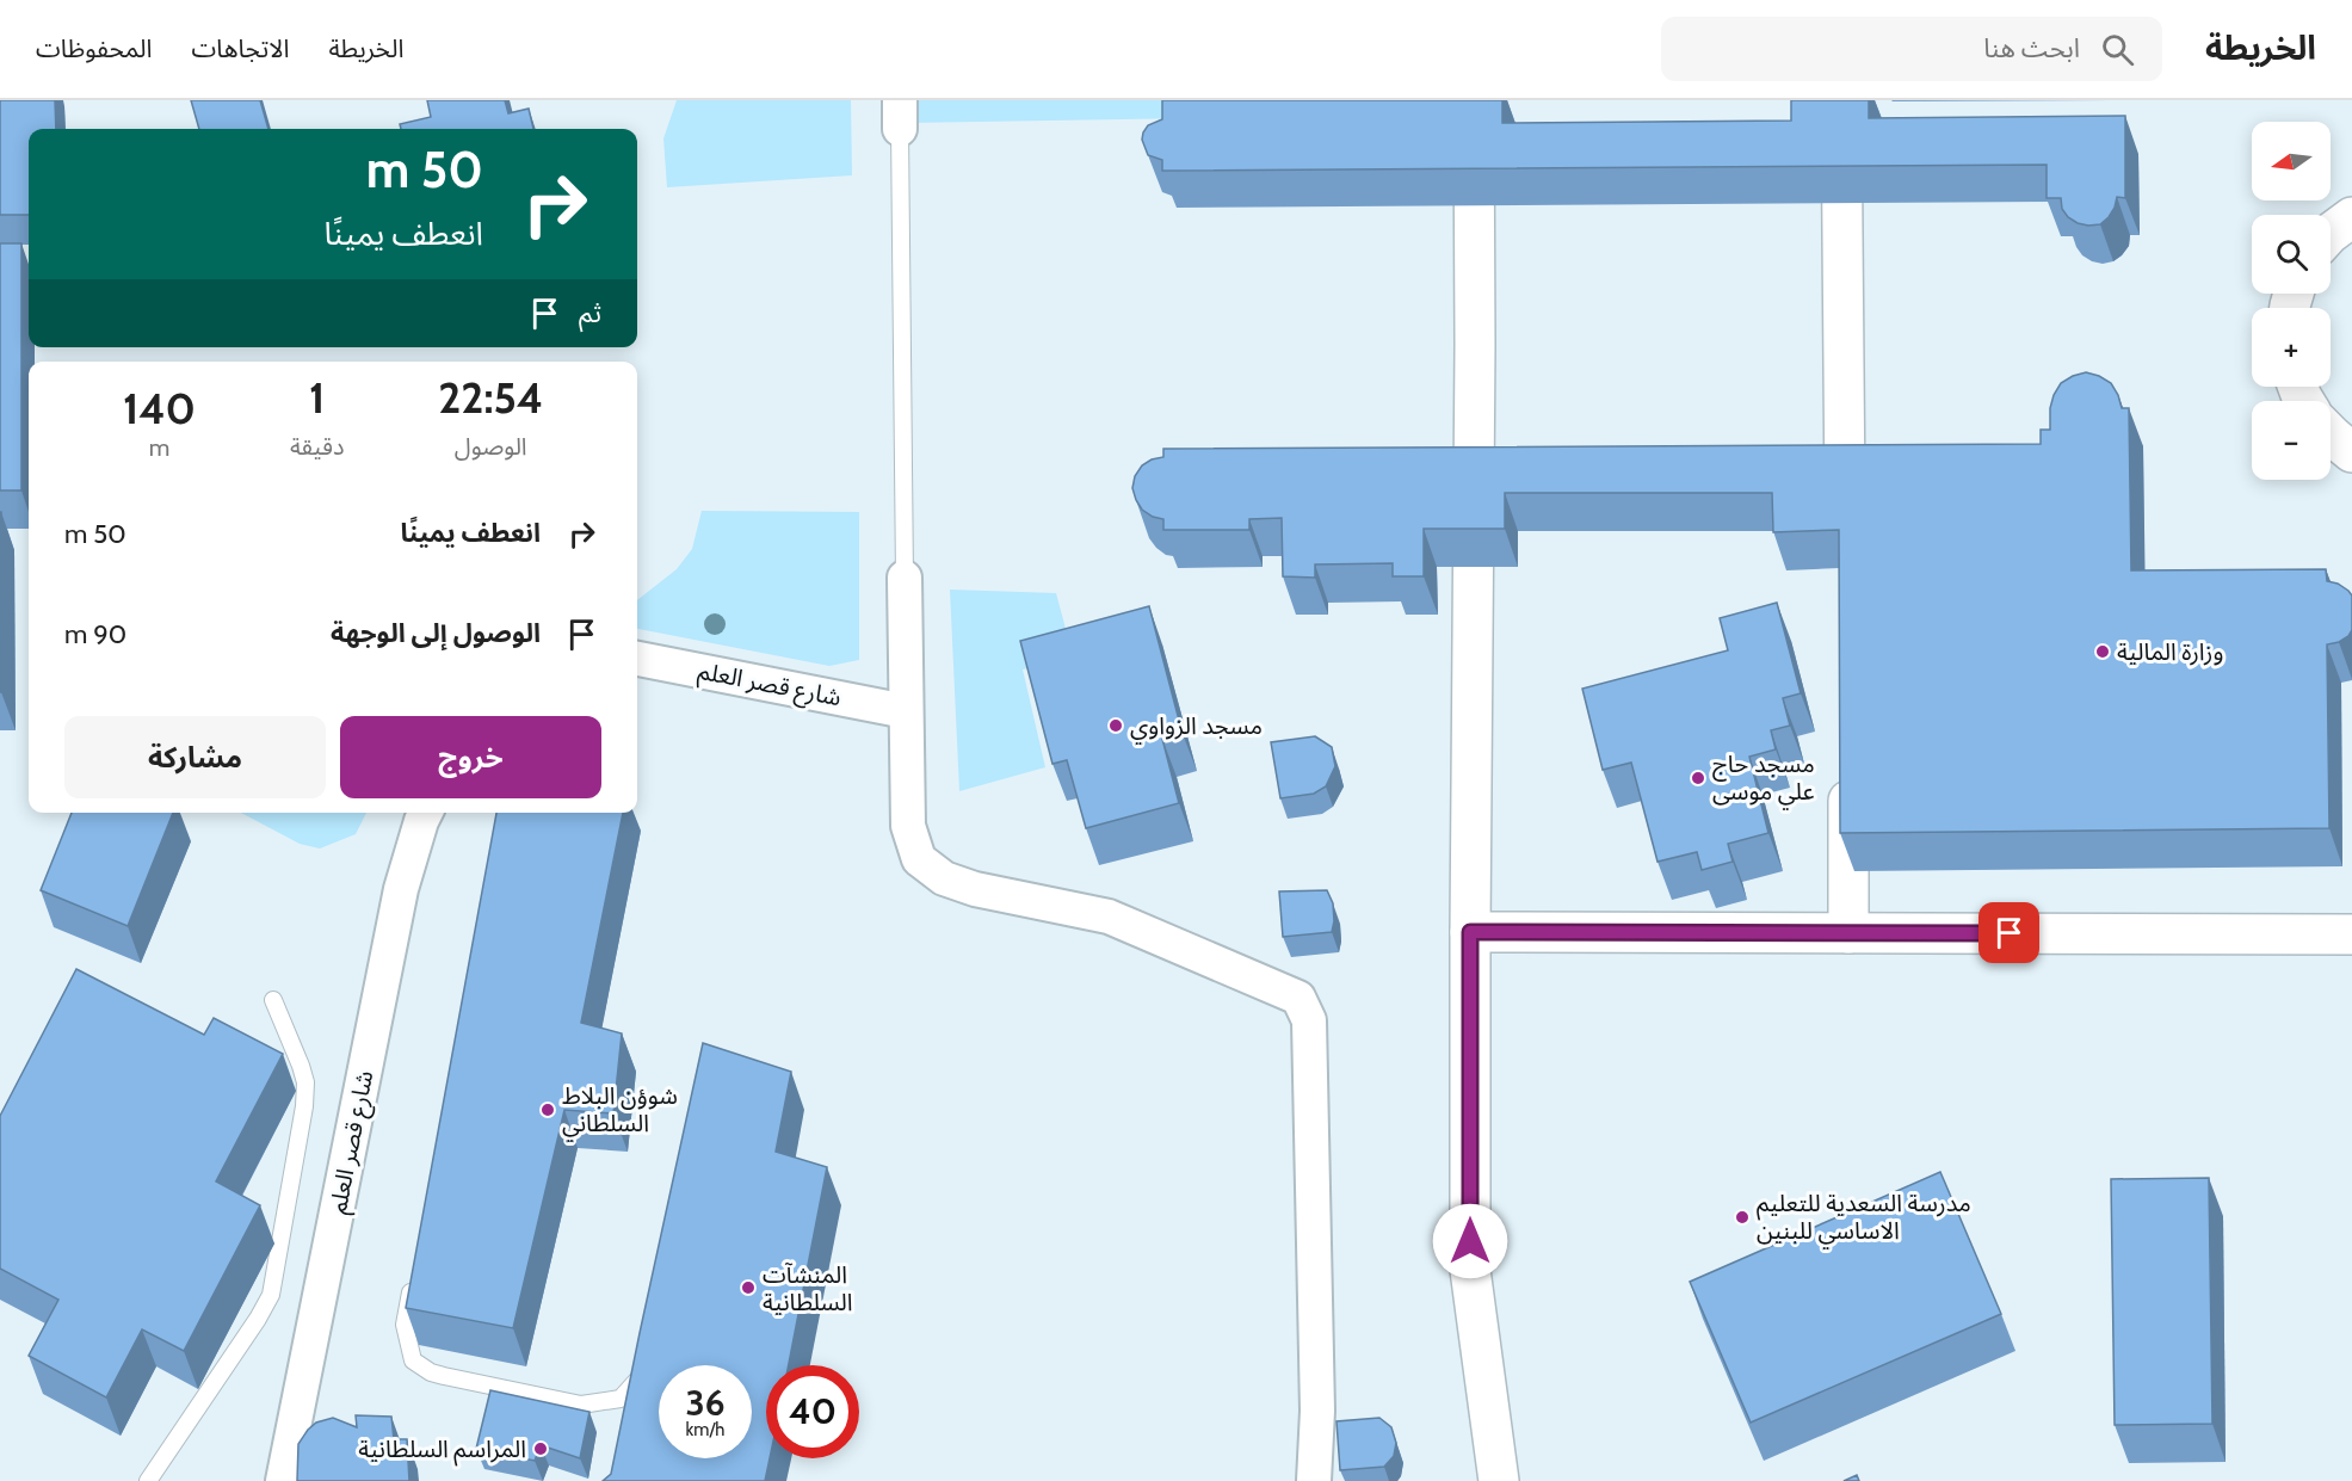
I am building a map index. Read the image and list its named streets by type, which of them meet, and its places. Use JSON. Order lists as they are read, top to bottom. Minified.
{"streets":{"street":["شارع قصر العلم"]},"places":["وزارة المالية","مسجد الزواوي","مسجد حاج علي موسى","شوؤن البلاط السلطاني","مدرسة السعدية للتعليم الاساسي للبنين","المنشآت السلطانية","المراسم السلطانية"],"north":"left","page":{"header":"الخريطة","search":"ابحث هنا","nav":["الخريطة","الاتجاهات","المحفوظات"],"map_buttons":["+","−"],"turn":["50 m","انعطف يمينًا"],"then":"ثم","eta":["22:54","الوصول","1","دقيقة","140","m"],"list":[{"name":"انعطف يمينًا","value":"50 m"},{"name":"الوصول إلى الوجهة","value":"90 m"}],"buttons":["خروج","مشاركة"],"speed":"36 km/h","limit":"40"}}
